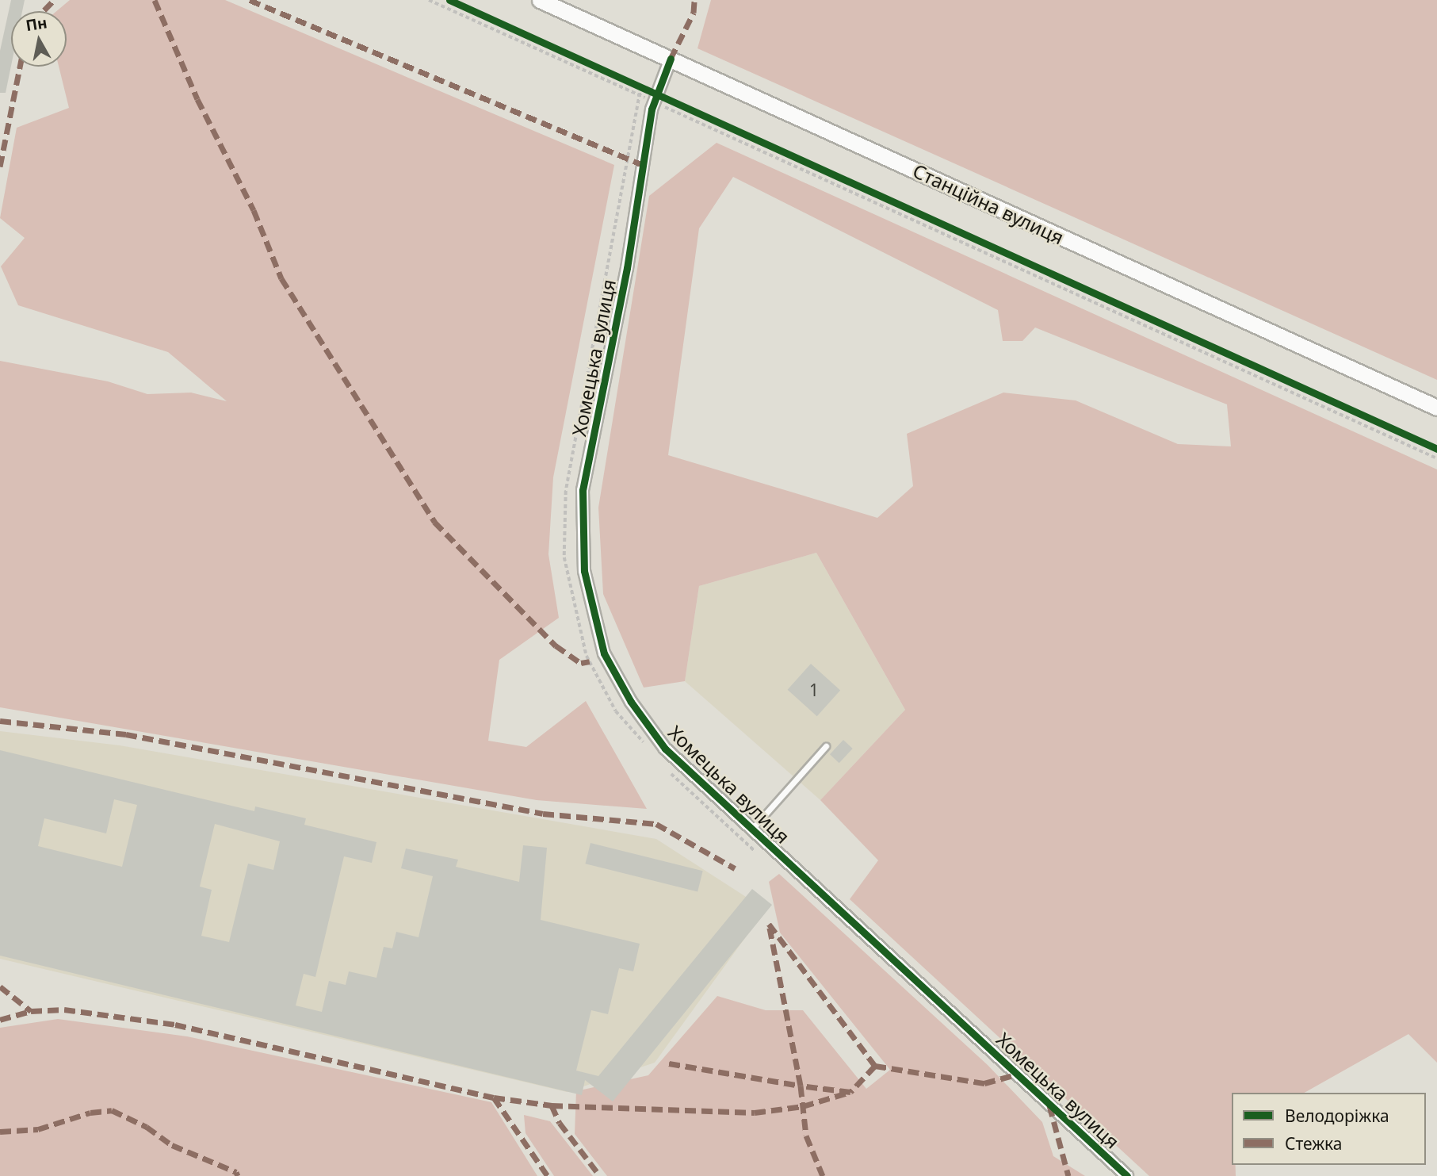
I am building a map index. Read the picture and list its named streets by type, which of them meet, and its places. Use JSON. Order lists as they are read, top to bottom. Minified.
{"streets":{"street":["Станційна вулиця","Хомецька вулиця"]},"crossings":[["Станційна вулиця","Хомецька вулиця"]],"house_numbers":["1"],"legend":["Велодоріжка","Стежка"],"north":"top"}
